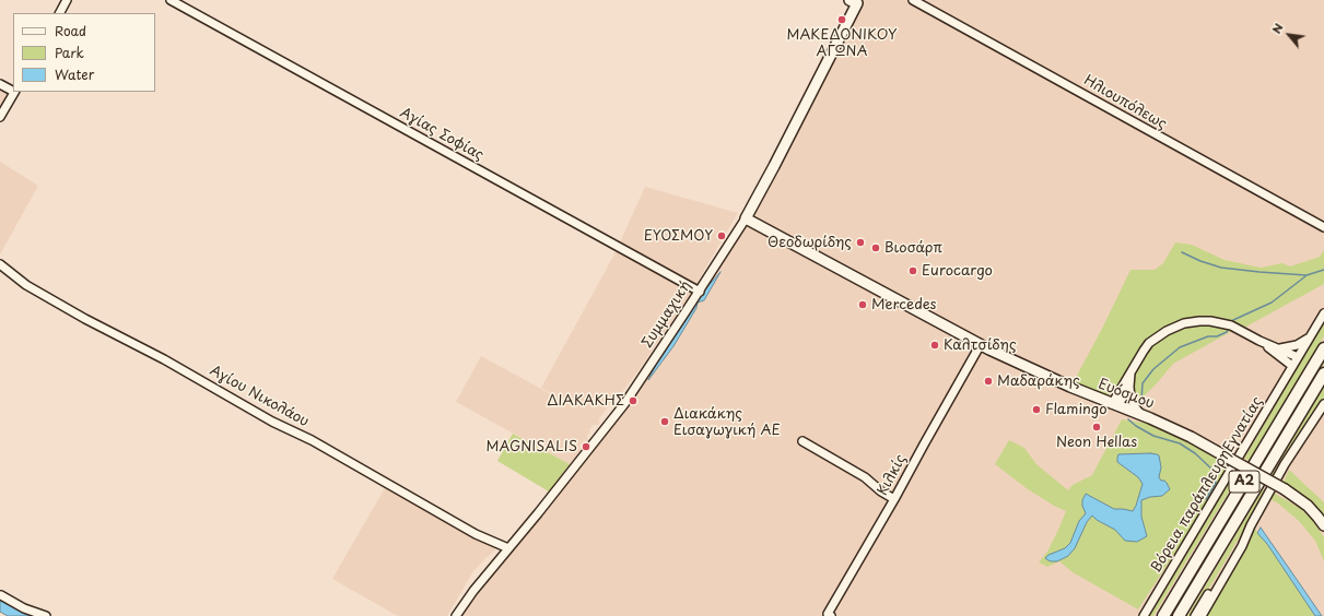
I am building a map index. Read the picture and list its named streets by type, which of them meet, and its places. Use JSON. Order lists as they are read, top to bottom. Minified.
{"streets":{"highway":["Α2"],"main road":["Συμμαχική","Ευόσμου"],"street":["Ηλιουπόλεως","Αγίας Σοφίας","Αγίου Νικολάου","Κιλκίς","Βόρεια παράπλευρηΕγνατίας"]},"crossings":[["Αγίας Σοφίας","Συμμαχική"],["Συμμαχική","Ευόσμου"],["Συμμαχική","Αγίου Νικολάου"],["Ευόσμου","Κιλκίς"]],"places":["ΜΑΚΕΔΟΝΙΚΟΥ ΑΓΩΝΑ","ΕΥΟΣΜΟΥ","Θεοδωρίδης","Βιοσάρπ","Eurocargo","Mercedes","Καλτσίδης","Μαδαράκης","ΔΙΑΚΑΚΗΣ","Flamingo","Διακάκης Εισαγωγική ΑΕ","Neon Hellas","MAGNISALIS"],"legend":["Road","Park","Water"],"north":"top left"}
